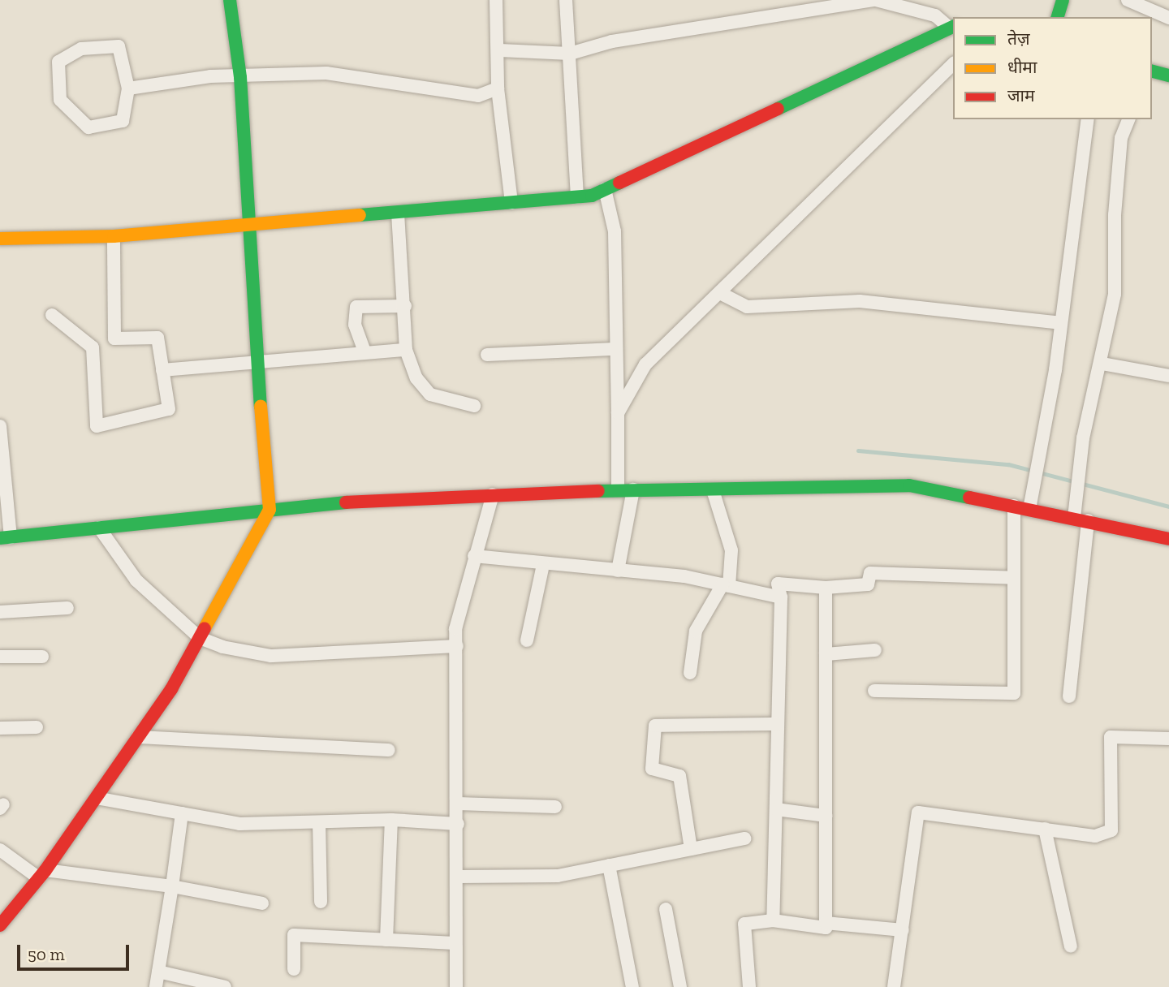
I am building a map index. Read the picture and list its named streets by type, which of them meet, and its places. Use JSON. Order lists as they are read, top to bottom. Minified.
{"legend":["तेज़","धीमा","जाम"],"scale_bar":"50 m"}
